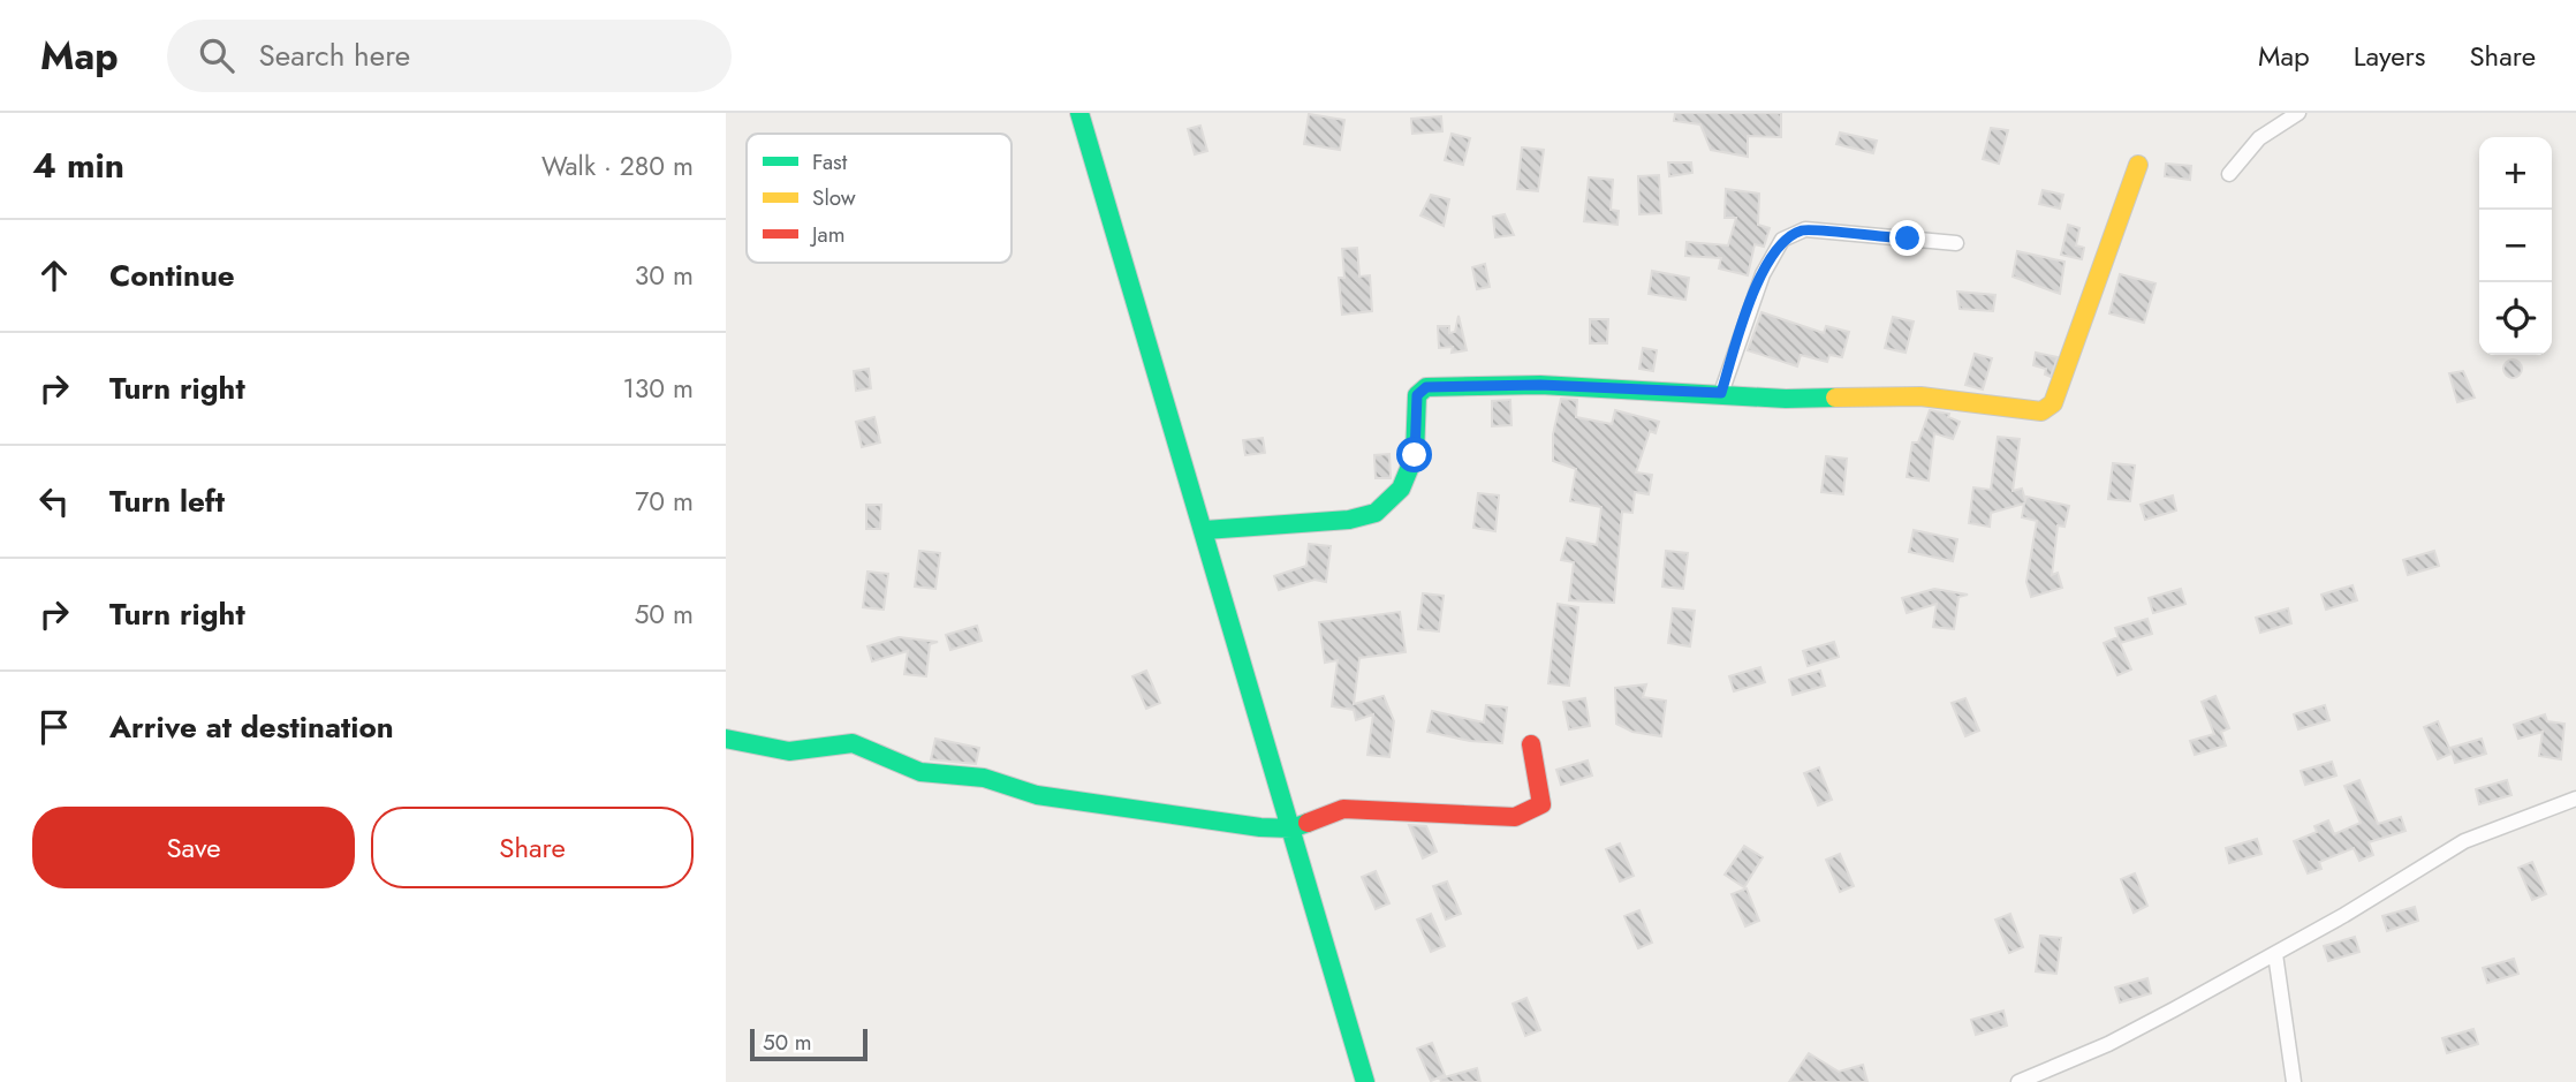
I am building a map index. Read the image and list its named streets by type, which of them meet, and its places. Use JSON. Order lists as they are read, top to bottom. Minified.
{"legend":["Fast","Slow","Jam"],"scale_bar":"50 m","page":{"header":"Map","search":"Search here","nav":["Map","Layers","Share"],"heading":["4 min","Walk · 280 m"],"map_buttons":["+","−"],"list":[["Continue","30 m"],["Turn right","130 m"],["Turn left","70 m"],["Turn right","50 m"],"Arrive at destination"],"buttons":["Save","Share"],"scale":"50 m"}}
